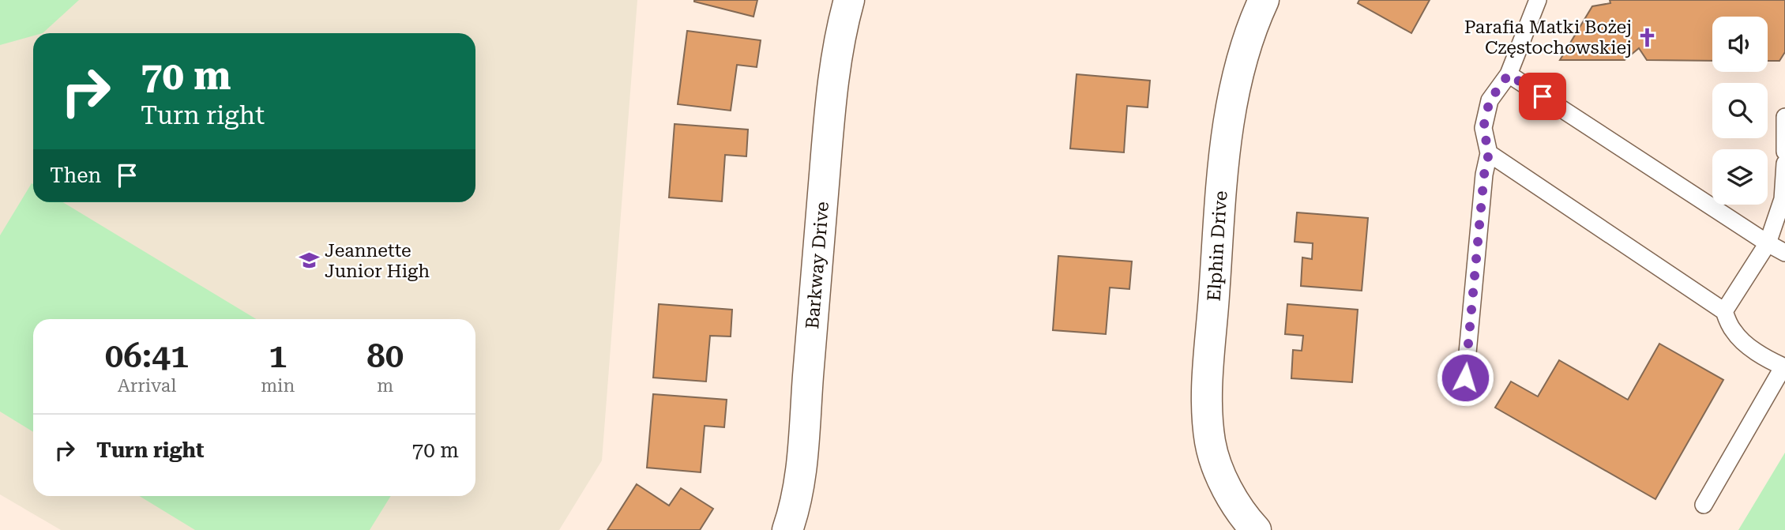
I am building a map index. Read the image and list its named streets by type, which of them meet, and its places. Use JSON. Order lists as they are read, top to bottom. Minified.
{"streets":{"street":["Elphin Drive","Barkway Drive"]},"places":{"church":["Parafia Matki Bożej Częstochowskiej"],"school or university":["Jeannette Junior High"]},"page":{"turn":["70 m","Turn right"],"then":"Then","eta":["06:41","Arrival","1","min","80","m"],"list":[{"name":"Turn right","value":"70 m"}]}}
